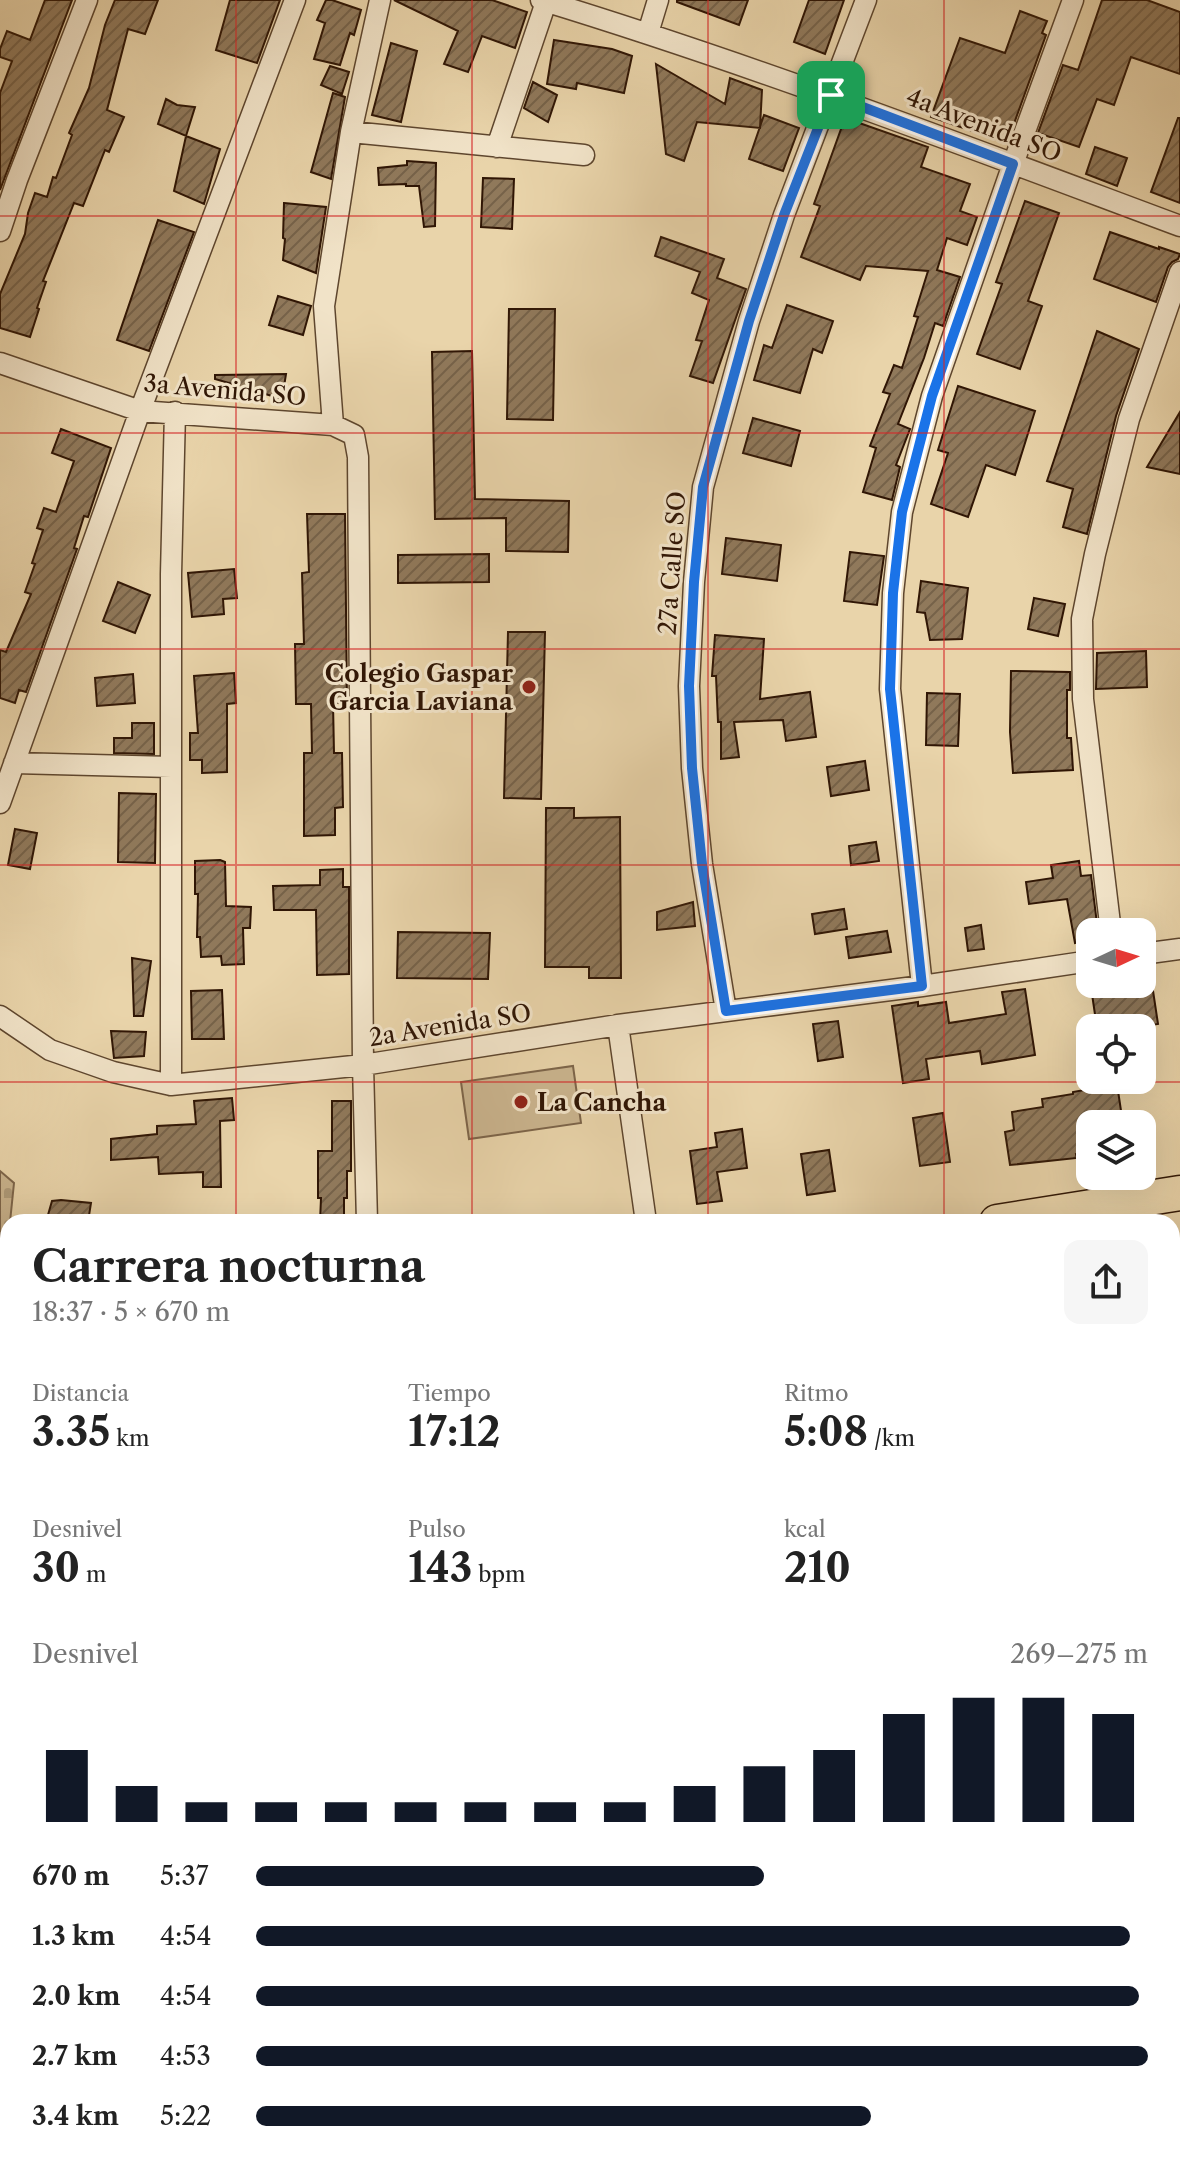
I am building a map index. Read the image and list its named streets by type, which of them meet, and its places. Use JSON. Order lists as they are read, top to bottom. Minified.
{"streets":{"street":["4a Avenida SO","3a Avenida SO","27a Calle SO","2a Avenida SO"]},"crossings":[["4a Avenida SO","27a Calle SO"],["3a Avenida SO","2a Avenida SO"],["27a Calle SO","2a Avenida SO"]],"places":["Colegio Gaspar Garcia Laviana","La Cancha"],"north":"right","page":{"heading":["Carrera nocturna","18:37 · 5 × 670 m"],"stats":[["Distancia","3.35 km"],["Tiempo","17:12"],["Ritmo","5:08 /km"],["Desnivel","30 m"],["Pulso","143 bpm"],["kcal","210"]],"chart":["Desnivel","269–275 m"],"list":[{"name":"670 m","note":"5:37"},{"name":"1.3 km","note":"4:54"},{"name":"2.0 km","note":"4:54"},{"name":"2.7 km","note":"4:53"},{"name":"3.4 km","note":"5:22"}]}}
